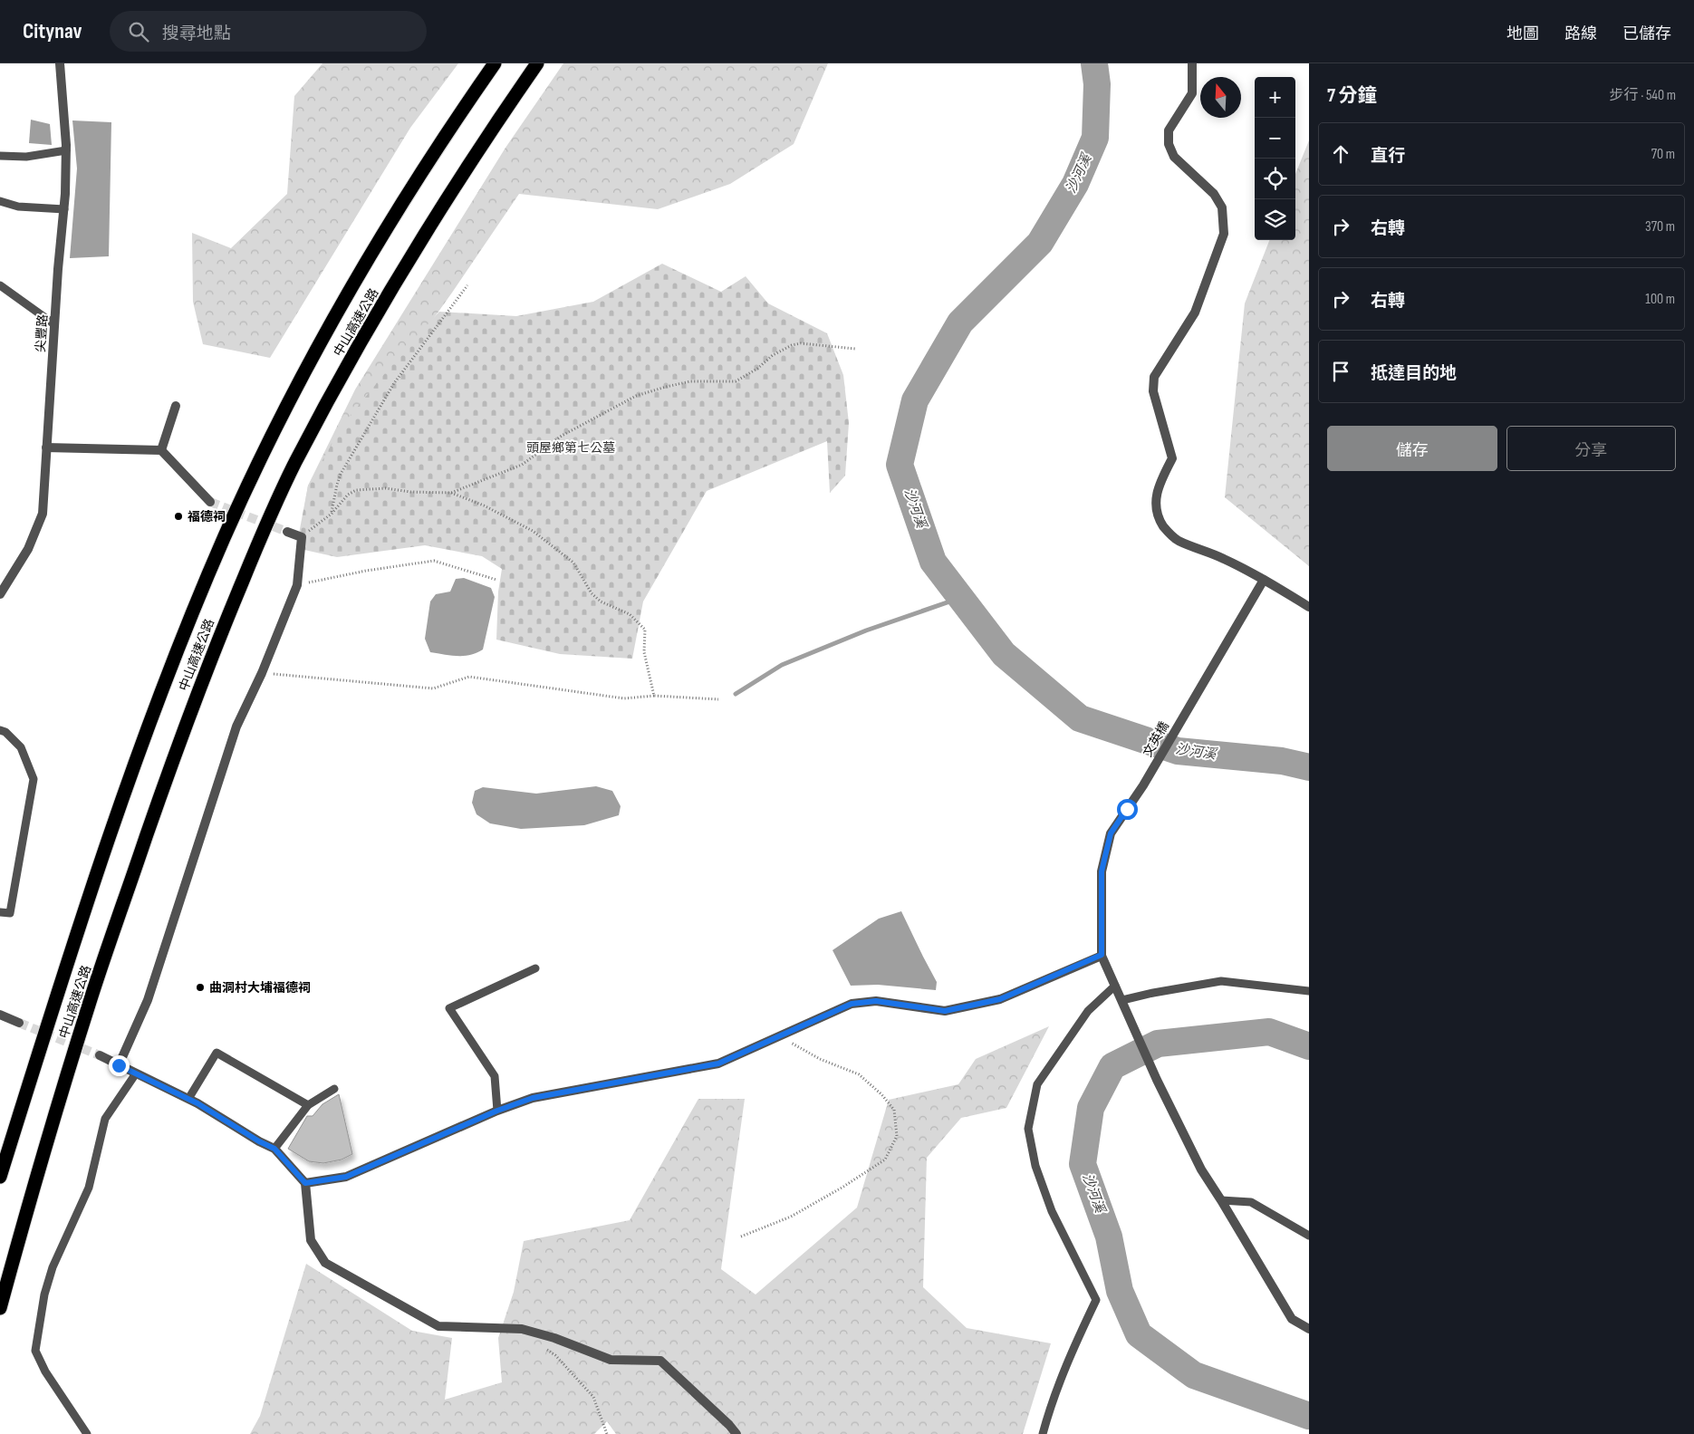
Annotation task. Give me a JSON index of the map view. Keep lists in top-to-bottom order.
{
  "streets": {
    "highway": ["中山高速公路"],
    "street": ["尖豐路", "文英橋"]
  },
  "water": ["沙河溪"],
  "parks": ["頭屋鄉第七公墓"],
  "places": ["福德祠", "曲洞村大埔福德祠"],
  "north": "top",
  "page": {
    "header": "Citynav",
    "search": "搜尋地點",
    "nav": ["地圖", "路線", "已儲存"],
    "heading": ["7 分鐘", "步行 · 540 m"],
    "map_buttons": ["+", "−"],
    "list": [
      ["直行", "70 m"],
      ["右轉", "370 m"],
      ["右轉", "100 m"],
      "抵達目的地"
    ],
    "buttons": ["儲存", "分享"]
  }
}
